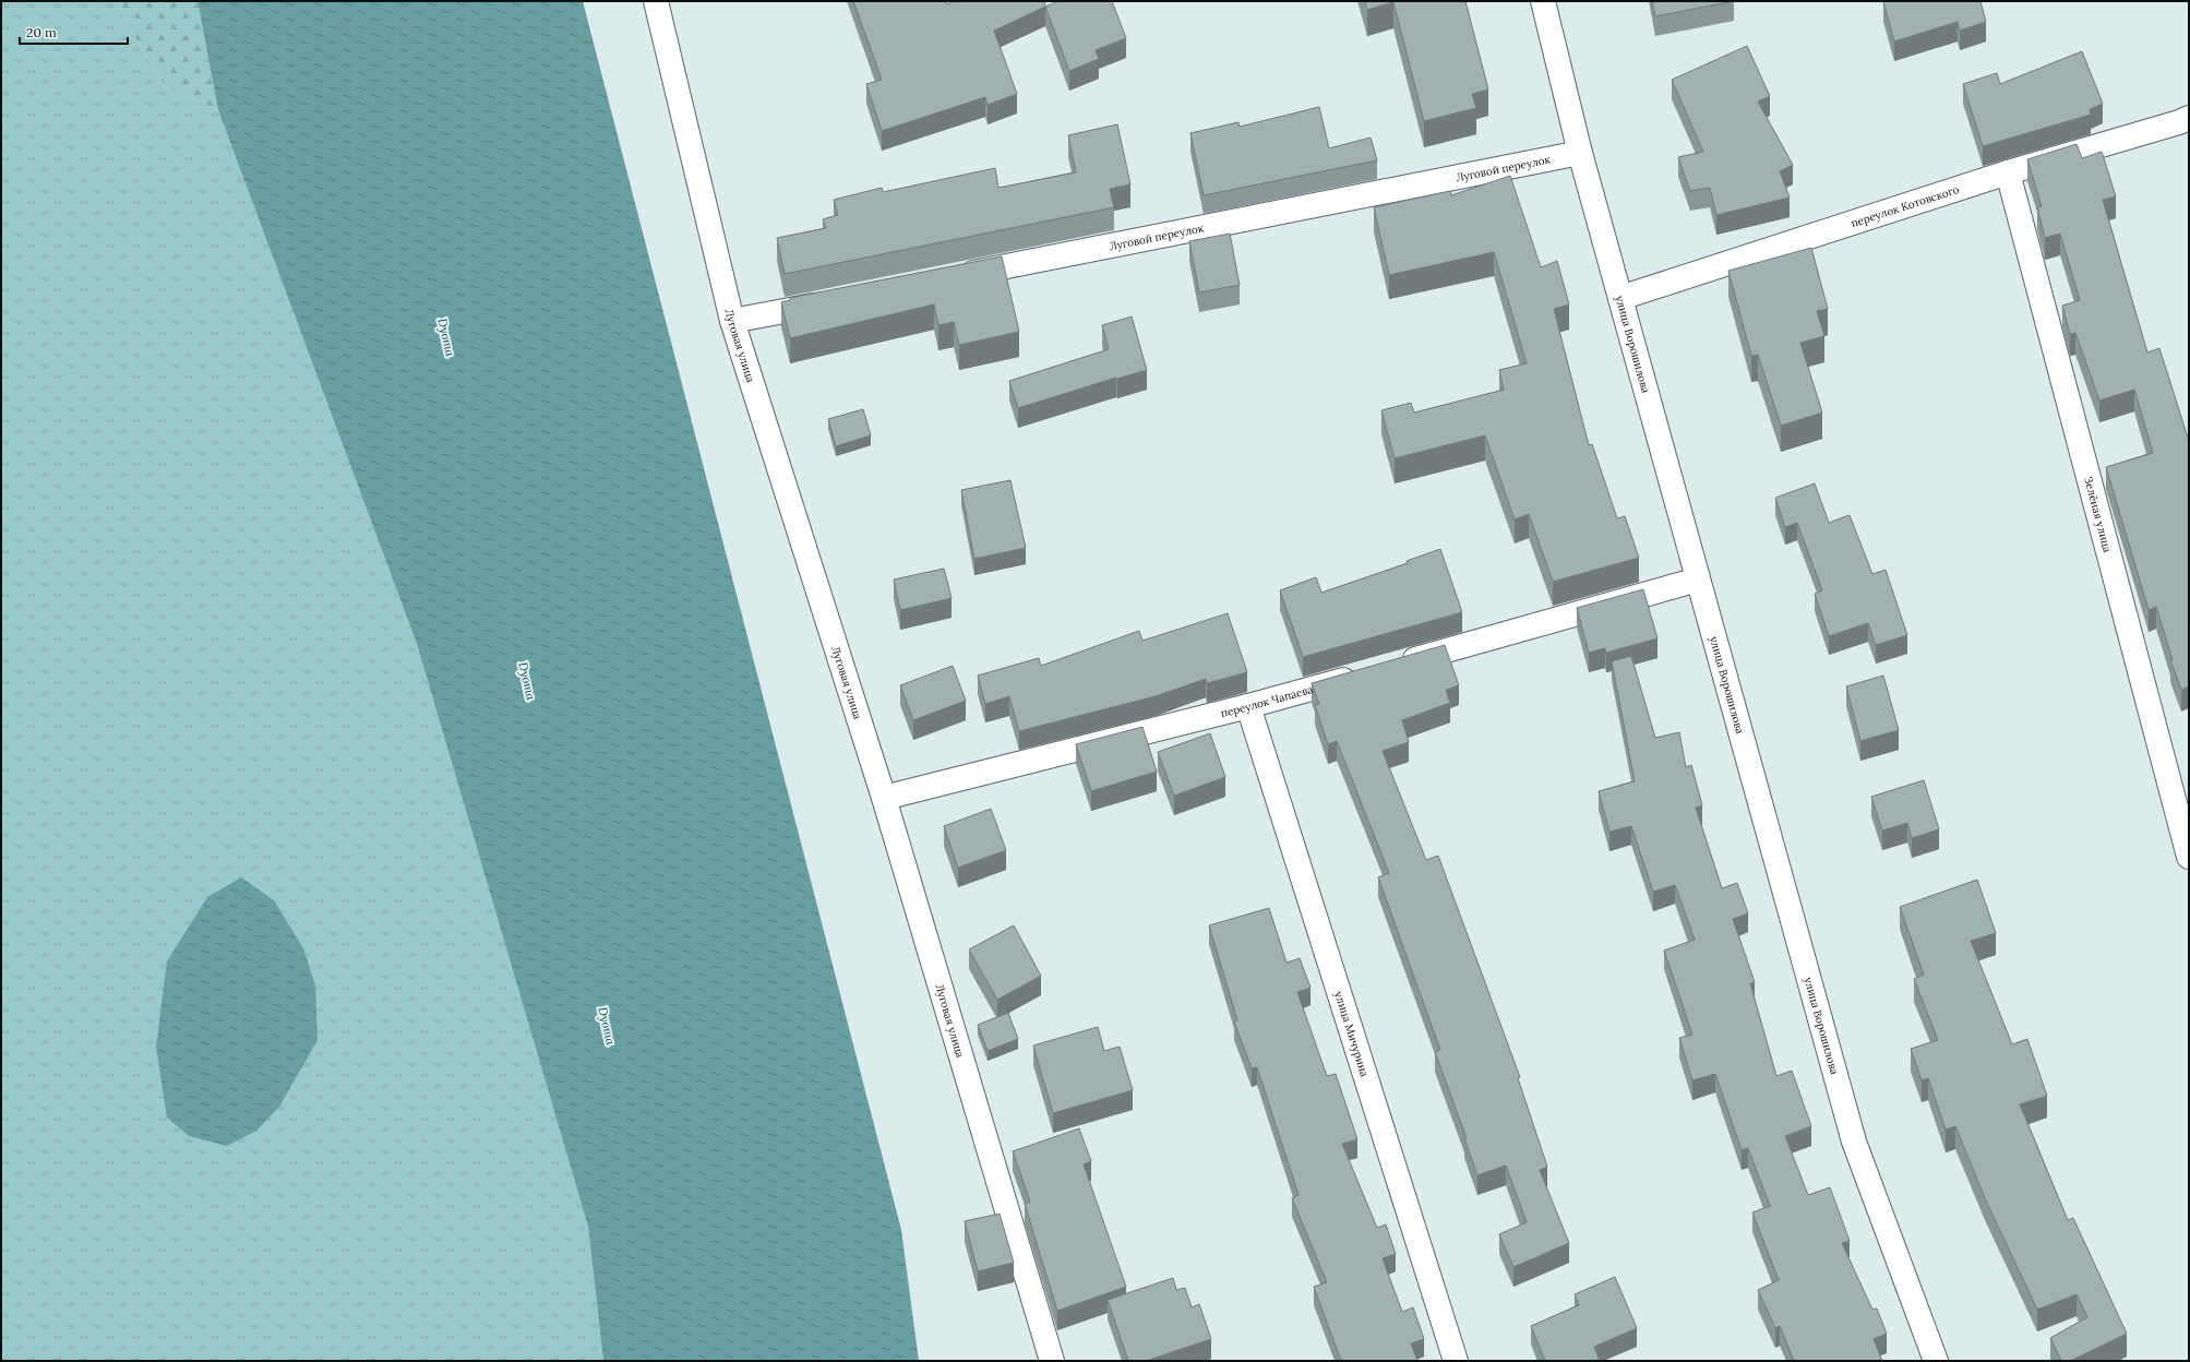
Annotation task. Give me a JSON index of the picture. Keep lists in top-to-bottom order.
{
  "streets": {
    "street": [
      "Луговой переулок",
      "переулок Котовского",
      "улица Ворошилова",
      "Луговая улица",
      "Зелёная улица",
      "переулок Чапаева",
      "улица Мичурина"
    ]
  },
  "crossings": [
    ["Луговой переулок", "улица Ворошилова"],
    ["переулок Котовского", "улица Ворошилова"],
    ["переулок Котовского", "Зелёная улица"],
    ["Луговая улица", "переулок Чапаева"],
    ["переулок Чапаева", "улица Мичурина"]
  ],
  "water": ["Dyoma"],
  "scale_bar": "20 m"
}
